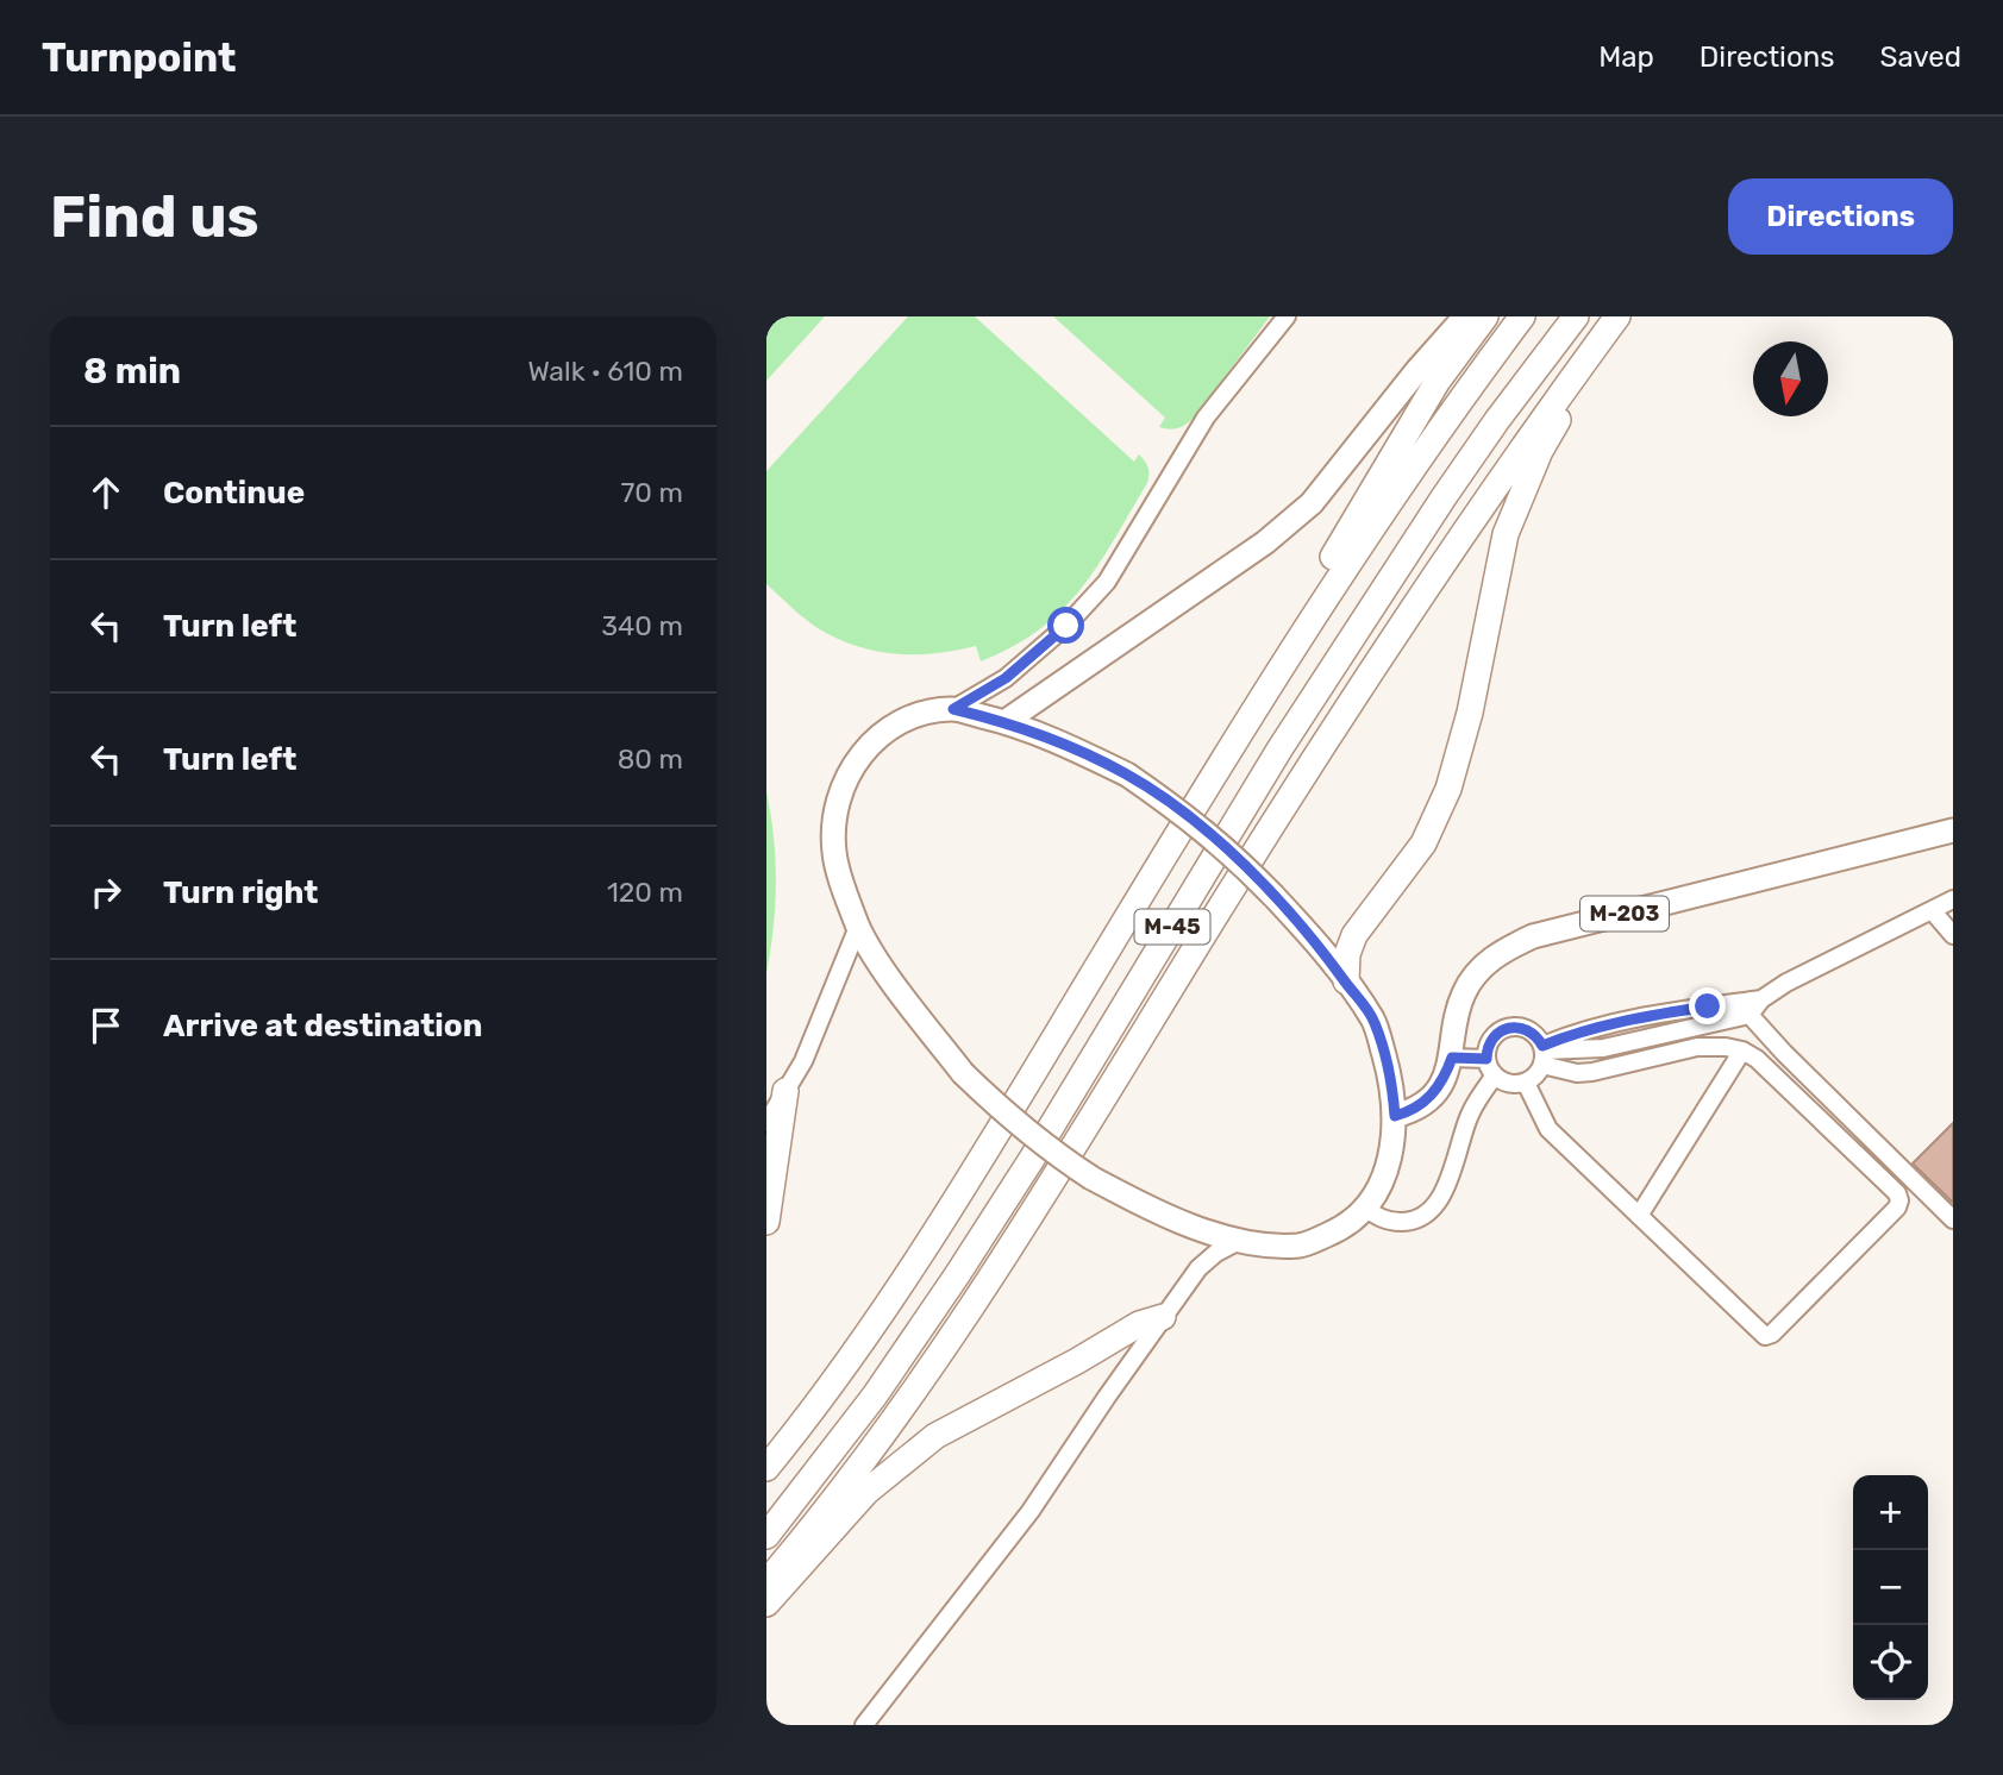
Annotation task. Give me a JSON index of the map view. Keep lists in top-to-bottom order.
{
  "streets": {
    "highway": ["M-45"],
    "main road": ["M-203"]
  },
  "north": "bottom",
  "page": {
    "header": "Turnpoint",
    "nav": ["Map", "Directions", "Saved"],
    "buttons": "Directions",
    "title": "Find us",
    "heading": ["8 min", "Walk · 610 m"],
    "list": [
      ["Continue", "70 m"],
      ["Turn left", "340 m"],
      ["Turn left", "80 m"],
      ["Turn right", "120 m"],
      "Arrive at destination"
    ],
    "map_buttons": ["+", "−"]
  }
}
